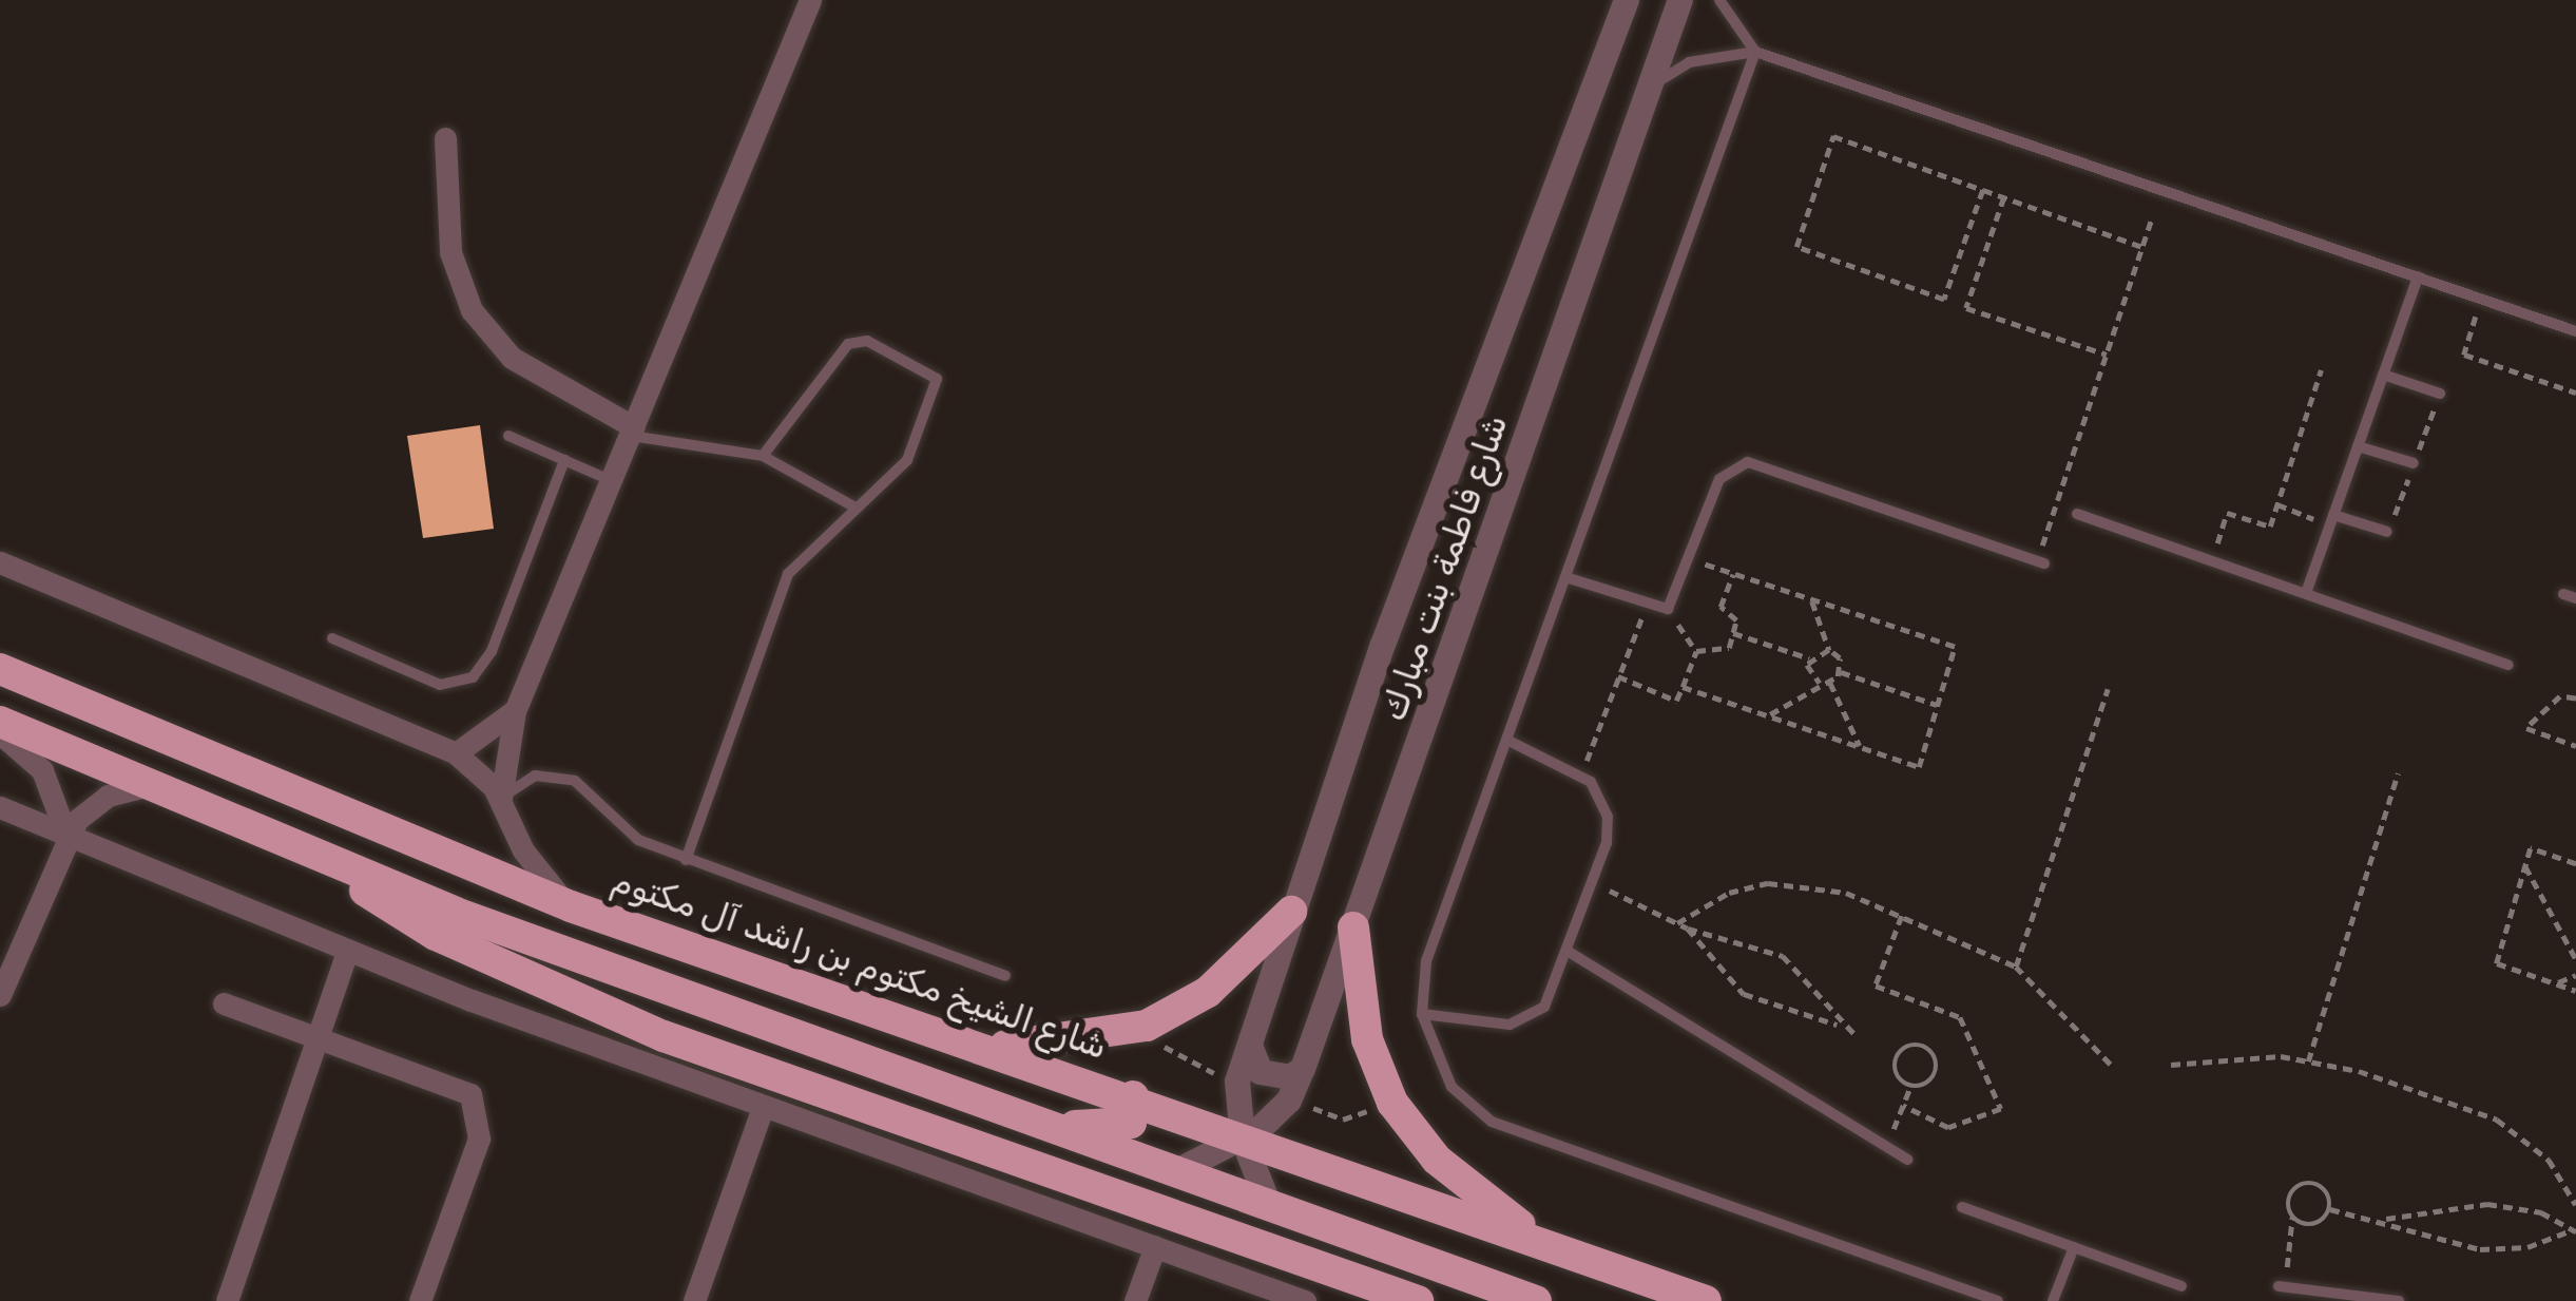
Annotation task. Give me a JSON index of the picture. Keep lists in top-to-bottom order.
{
  "streets": {
    "main road": ["شارع الشيخ مكتوم بن راشد آل مكتوم"],
    "street": ["شارع فاطمة بنت مبارك"]
  },
  "crossings": [
    ["شارع فاطمة بنت مبارك", "شارع الشيخ مكتوم بن راشد آل مكتوم"]
  ]
}
